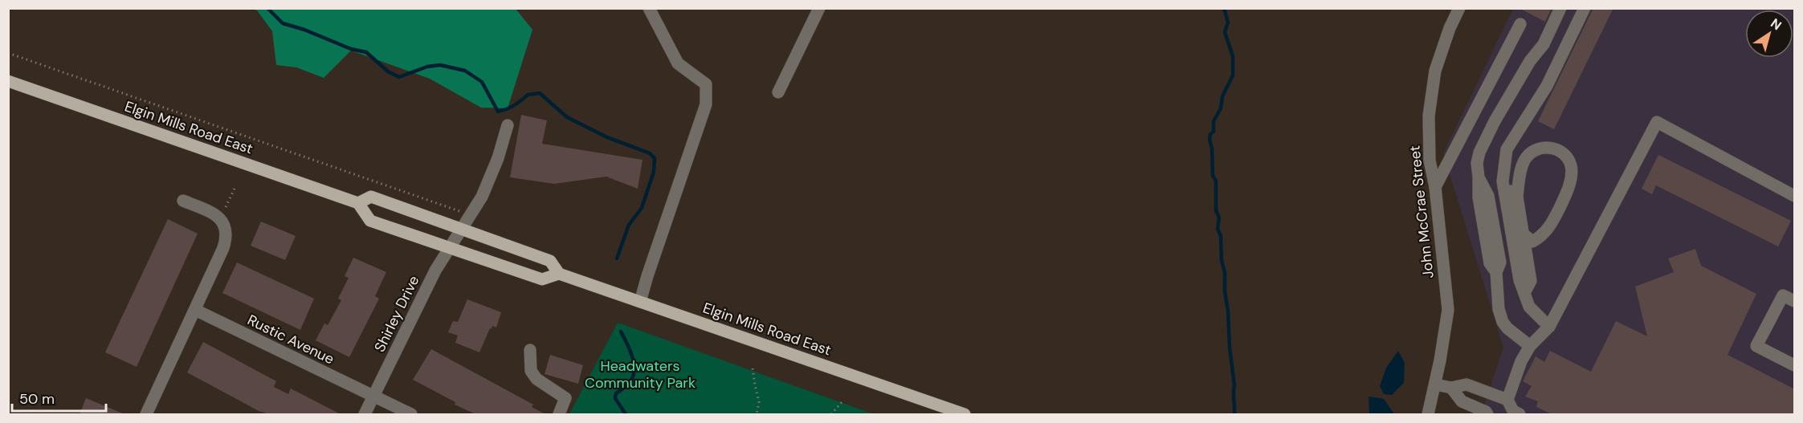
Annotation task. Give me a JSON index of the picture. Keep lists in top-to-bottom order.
{
  "streets": {
    "main road": ["Elgin Mills Road East"],
    "street": ["John McCrae Street", "Shirley Drive", "Rustic Avenue"]
  },
  "crossings": [
    ["Elgin Mills Road East", "Shirley Drive"],
    ["Shirley Drive", "Rustic Avenue"]
  ],
  "parks": ["Headwaters Community Park"],
  "scale_bar": "50 m",
  "north": "top right"
}
